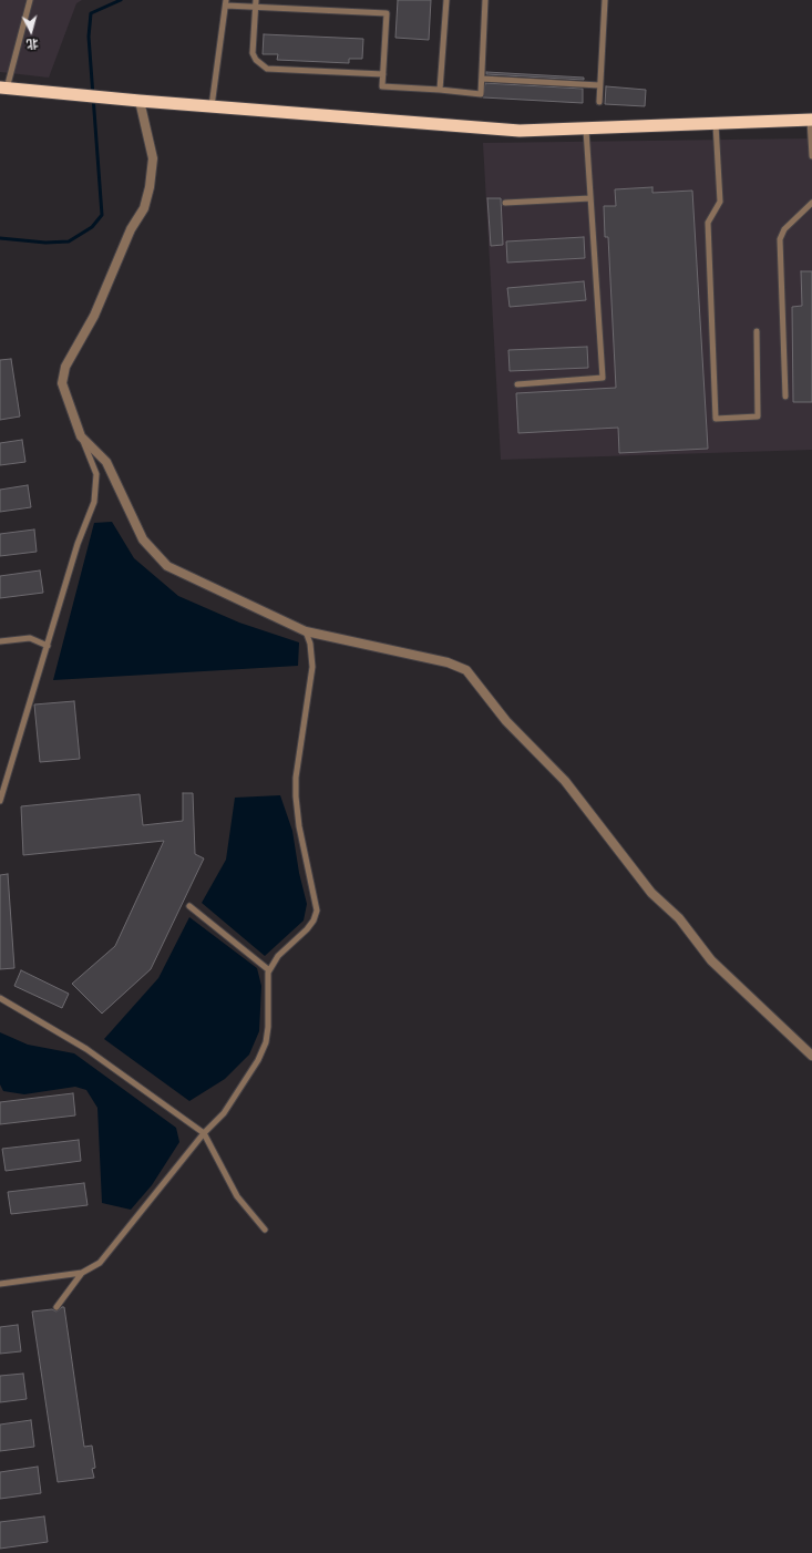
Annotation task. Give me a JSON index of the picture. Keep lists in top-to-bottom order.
{
  "north": "bottom"
}
